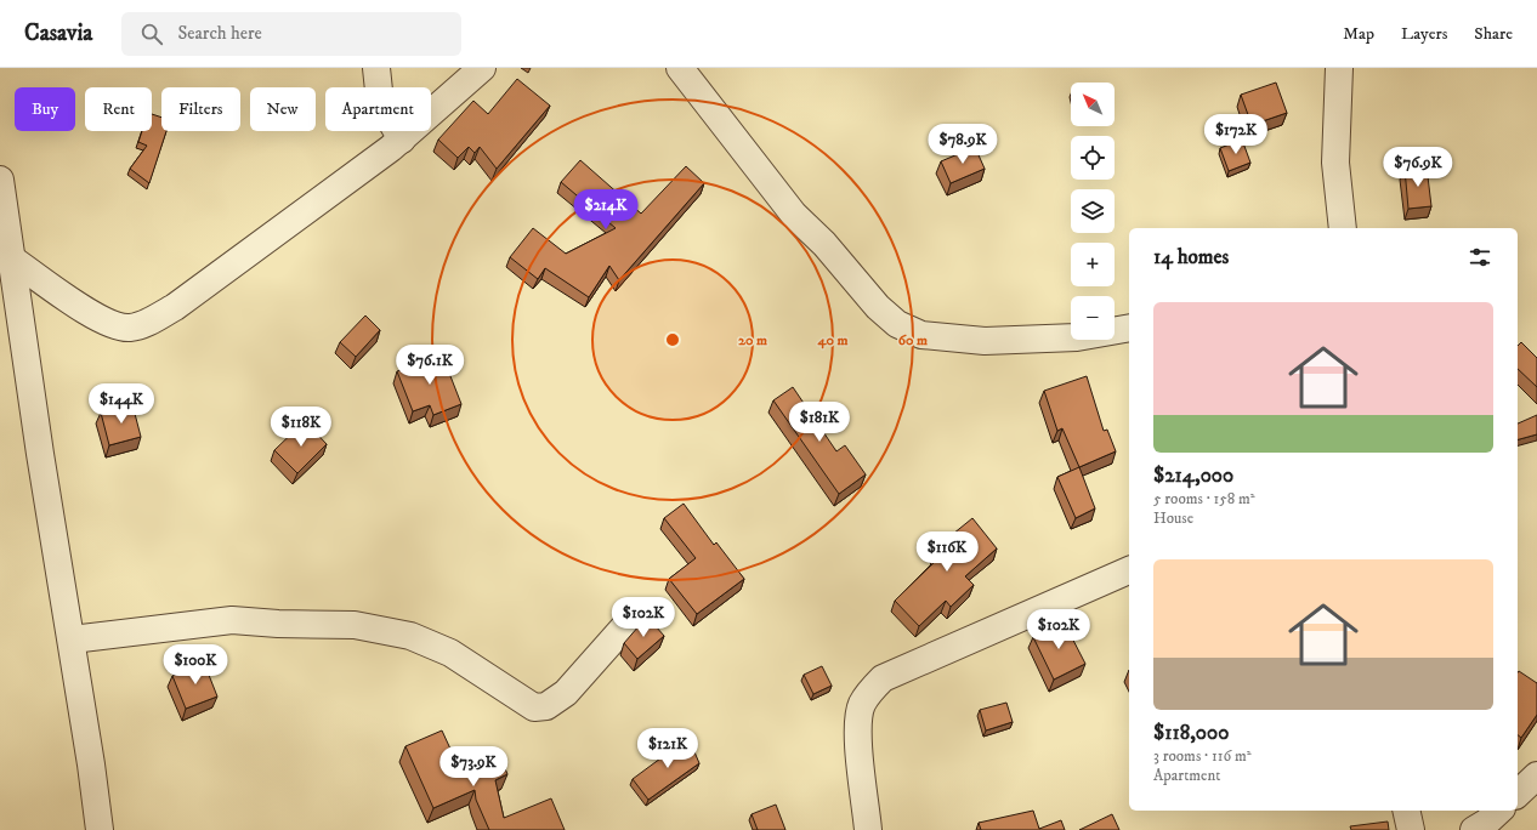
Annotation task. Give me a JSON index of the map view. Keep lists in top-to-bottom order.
{
  "north": "top left",
  "page": {
    "header": "Casavia",
    "search": "Search here",
    "nav": ["Map", "Layers", "Share"],
    "map_buttons": ["+", "−"],
    "chip": [
      "Buy",
      "Rent",
      "Filters",
      "New",
      "Apartment"
    ],
    "price": [
      "$172K",
      "$78.9K",
      "$76.9K",
      "$214K",
      "$76.1K",
      "$144K",
      "$181K",
      "$118K",
      "$116K",
      "$102K",
      "$102K",
      "$100K",
      "$121K",
      "$73.9K"
    ],
    "heading": "14 homes",
    "list": [
      {
        "name": "$214,000",
        "note": "5 rooms · 158 m² · House"
      },
      {
        "name": "$118,000",
        "note": "3 rooms · 116 m² · Apartment"
      }
    ]
  },
  "rings": ["20 m", "40 m", "60 m"]
}
